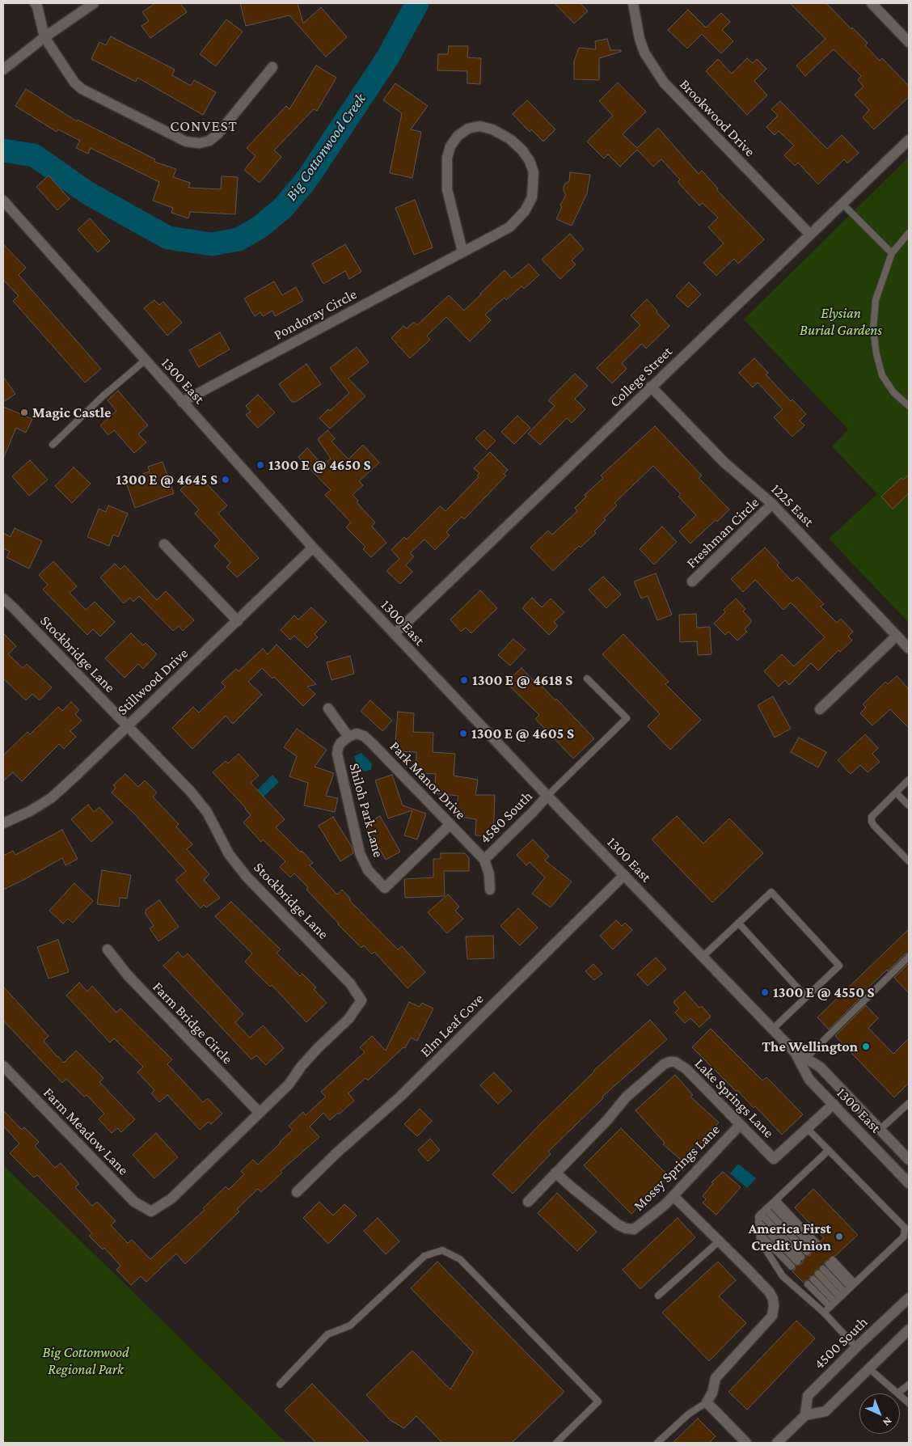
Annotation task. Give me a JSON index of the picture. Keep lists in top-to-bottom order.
{
  "streets": {
    "street": [
      "Brookwood Drive",
      "Pondoray Circle",
      "College Street",
      "1300 East",
      "1225 East",
      "Freshman Circle",
      "Stockbridge Lane",
      "Stillwood Drive",
      "Park Manor Drive",
      "Shiloh Park Lane",
      "4580 South",
      "Farm Bridge Circle",
      "Elm Leaf Cove",
      "Lake Springs Lane",
      "Farm Meadow Lane",
      "Mossy Springs Lane",
      "4500 South"
    ]
  },
  "crossings": [
    ["Brookwood Drive", "College Street"],
    ["Pondoray Circle", "1300 East"],
    ["College Street", "1300 East"],
    ["College Street", "1225 East"],
    ["1300 East", "Stillwood Drive"],
    ["1300 East", "4580 South"],
    ["1300 East", "Elm Leaf Cove"],
    ["1300 East", "Lake Springs Lane"],
    ["1225 East", "Freshman Circle"],
    ["Stockbridge Lane", "Stillwood Drive"],
    ["Stockbridge Lane", "Farm Bridge Circle"],
    ["Stockbridge Lane", "Farm Meadow Lane"],
    ["Park Manor Drive", "Shiloh Park Lane"],
    ["Park Manor Drive", "4580 South"],
    ["Lake Springs Lane", "Mossy Springs Lane"]
  ],
  "districts": ["CONVEST"],
  "water": ["Big Cottonwood Creek"],
  "parks": ["Elysian Burial Gardens", "Big Cottonwood Regional Park"],
  "places": [
    "Magic Castle",
    "1300 E @ 4650 S",
    "1300 E @ 4645 S",
    "1300 E @ 4618 S",
    "1300 E @ 4605 S",
    "1300 E @ 4550 S",
    "The Wellington",
    "America First Credit Union"
  ],
  "north": "bottom right"
}
